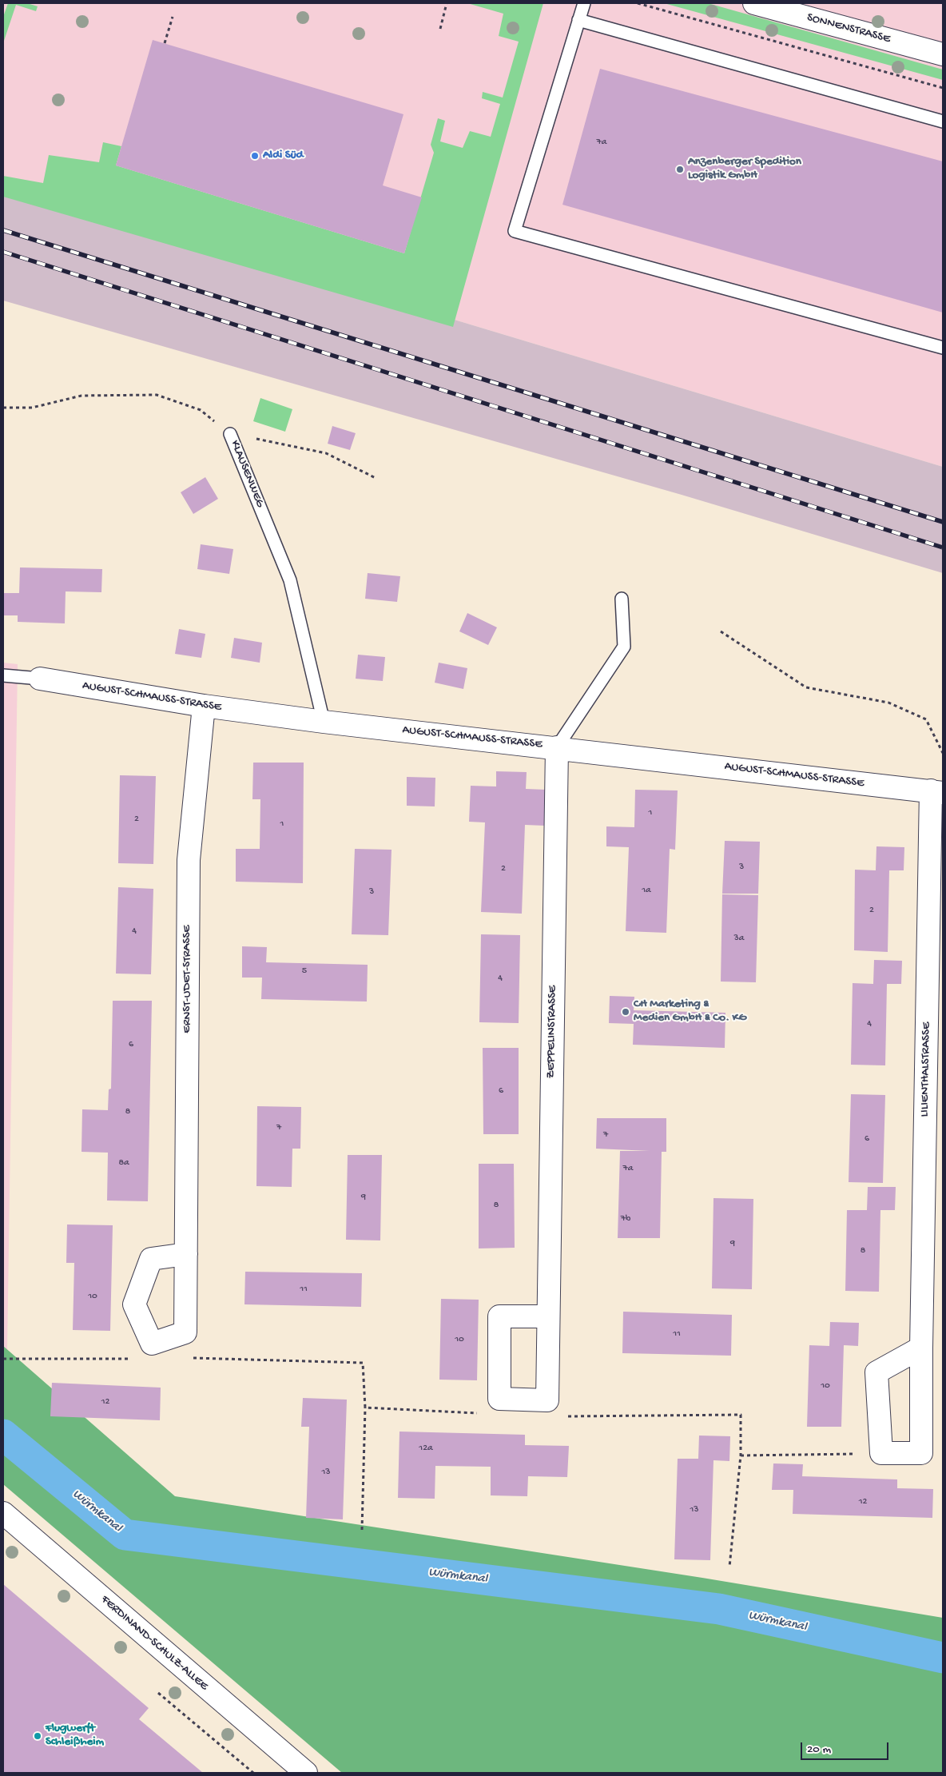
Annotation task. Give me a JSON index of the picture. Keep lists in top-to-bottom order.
{
  "streets": {
    "street": [
      "SONNENSTRASSE",
      "AUGUST-SCHMAUSS-STRASSE",
      "ERNST-UDET-STRASSE",
      "ZEPPELINSTRASSE",
      "LILIENTHALSTRASSE",
      "FERDINAND-SCHULZ-ALLEE"
    ],
    "lane": ["KLAUSENWEG"]
  },
  "crossings": [
    ["KLAUSENWEG", "AUGUST-SCHMAUSS-STRASSE"],
    ["AUGUST-SCHMAUSS-STRASSE", "ERNST-UDET-STRASSE"],
    ["AUGUST-SCHMAUSS-STRASSE", "ZEPPELINSTRASSE"],
    ["AUGUST-SCHMAUSS-STRASSE", "LILIENTHALSTRASSE"]
  ],
  "water": ["Würmkanal"],
  "places": [
    "Aldi Süd",
    "Anzenberger Spedition Logistik GmbH",
    "CH Marketing & Medien GmbH & Co. KG",
    "Flugwerft Schleißheim"
  ],
  "house_numbers": [
    "7a",
    "1",
    "2",
    "1",
    "3",
    "2",
    "1a",
    "3",
    "2",
    "4",
    "3a",
    "5",
    "4",
    "4",
    "6",
    "6",
    "8",
    "7",
    "7",
    "6",
    "8a",
    "7a",
    "9",
    "8",
    "7b",
    "9",
    "8",
    "11",
    "10",
    "11",
    "10",
    "10",
    "12",
    "12a",
    "13",
    "12",
    "13"
  ],
  "scale_bar": "20 m"
}
